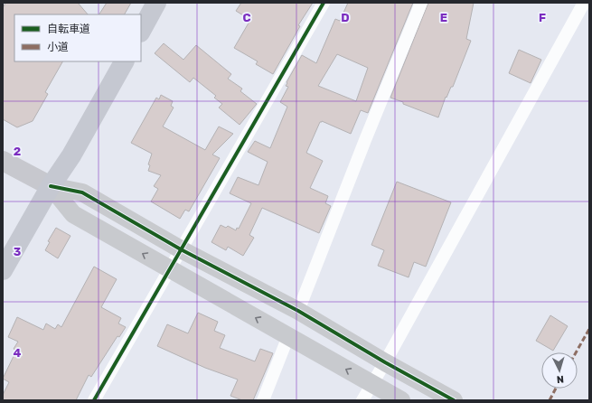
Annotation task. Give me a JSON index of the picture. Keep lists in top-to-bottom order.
{
  "legend": ["自転車道", "小道"],
  "north": "bottom",
  "grid": {
    "columns": [
      "C",
      "D",
      "E",
      "F"
    ],
    "rows": ["2", "3", "4"]
  }
}
